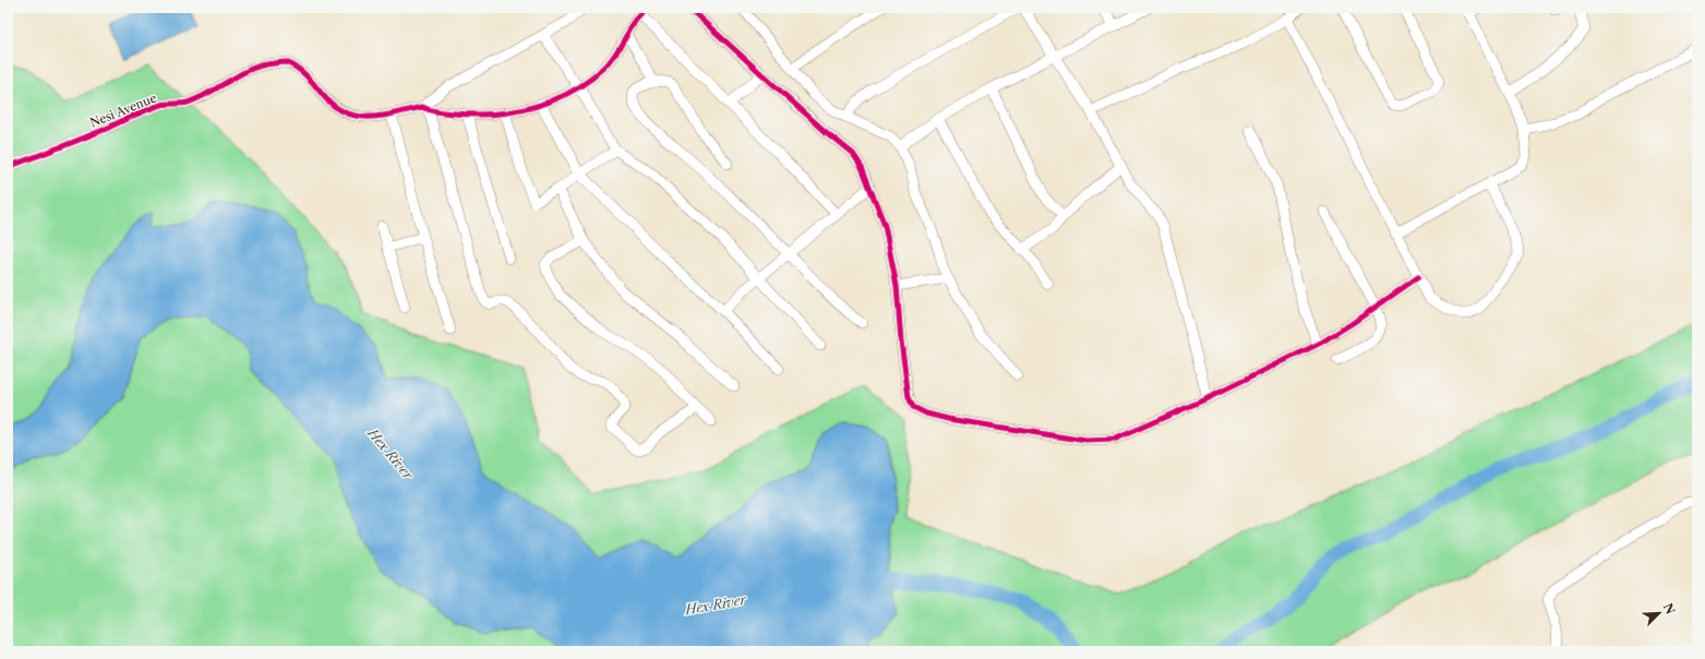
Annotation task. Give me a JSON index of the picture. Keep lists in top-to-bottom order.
{
  "streets": {
    "street": ["Nesi Avenue"]
  },
  "water": ["Hex River"],
  "north": "top right"
}
